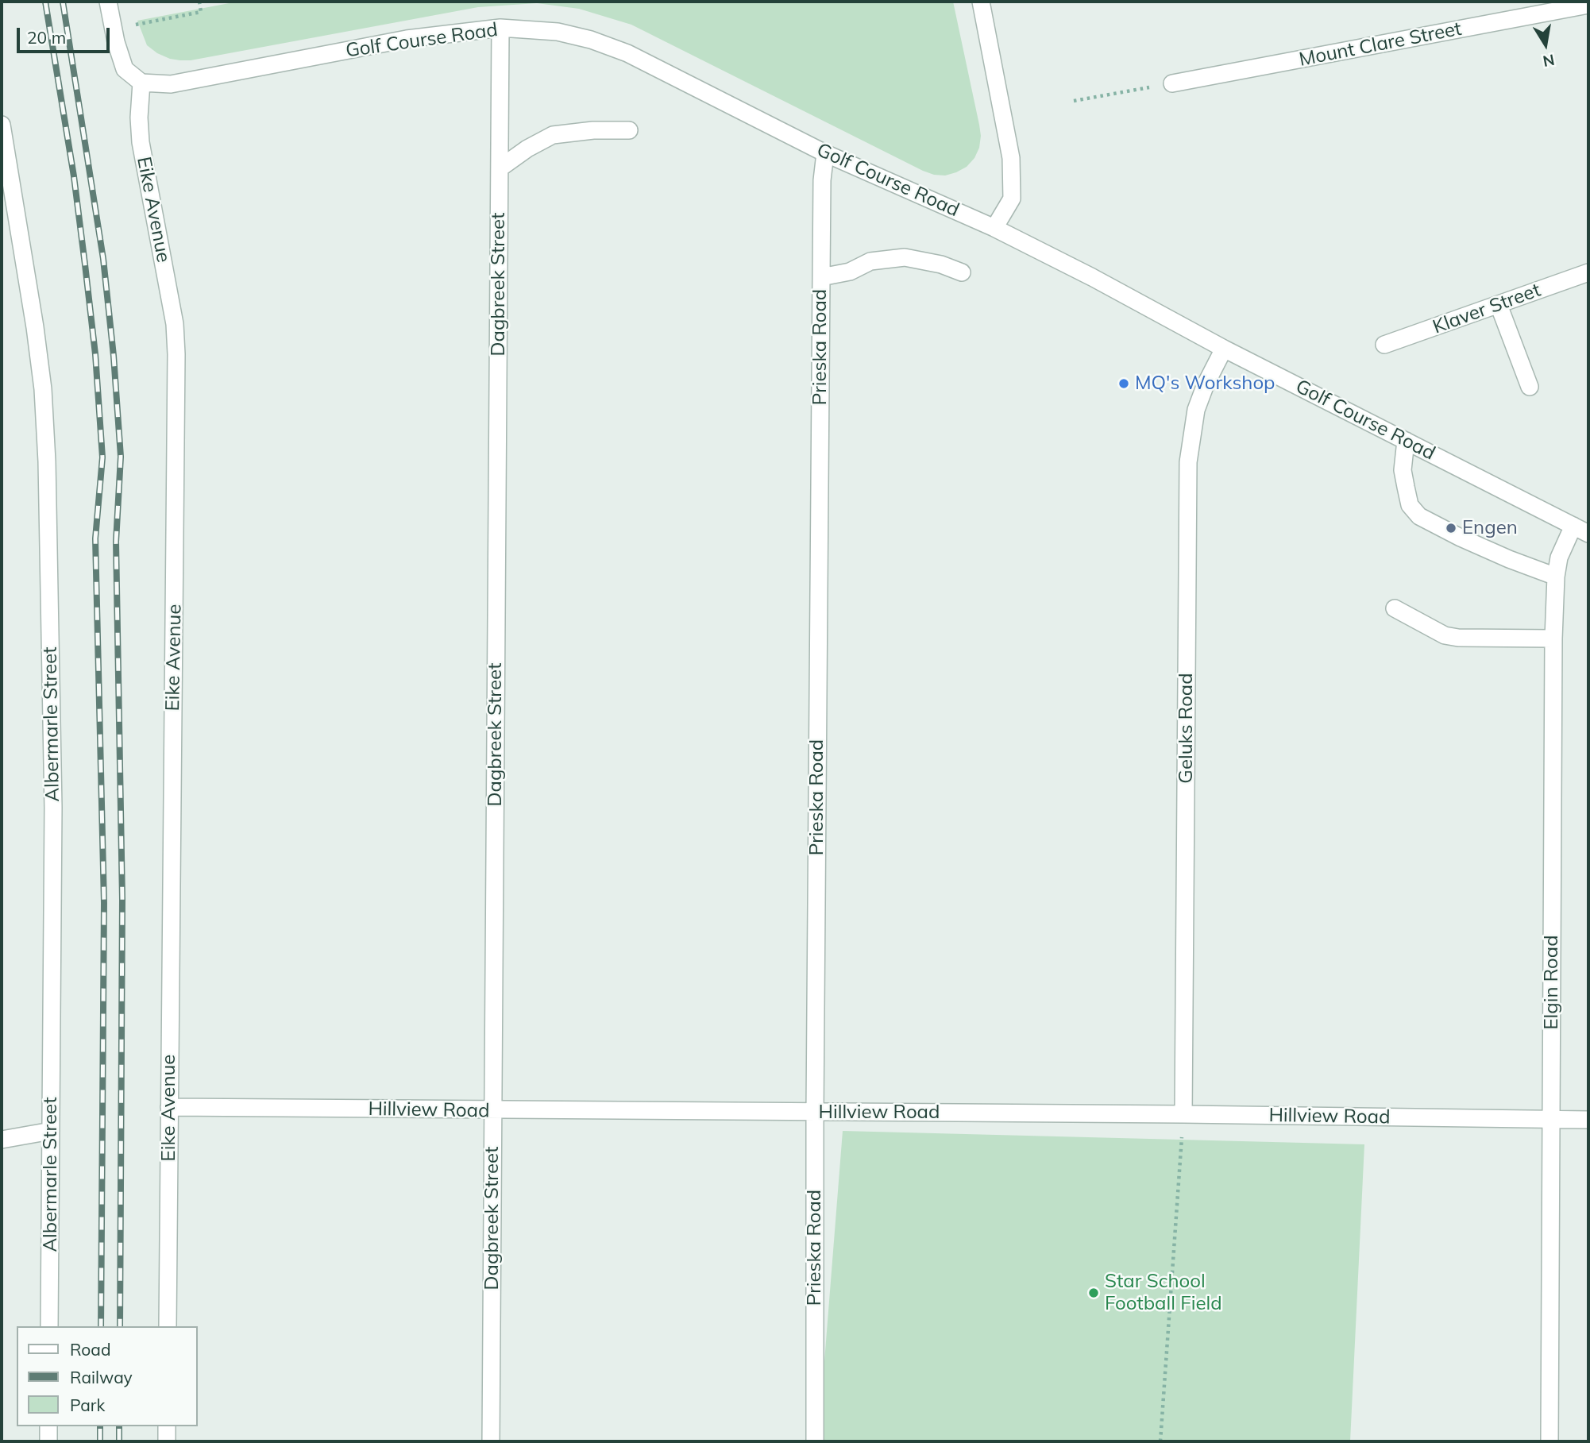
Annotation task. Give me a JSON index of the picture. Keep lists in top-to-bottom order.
{
  "streets": {
    "street": [
      "Golf Course Road",
      "Mount Clare Street",
      "Eike Avenue",
      "Dagbreek Street",
      "Klaver Street",
      "Prieska Road",
      "Albermarle Street",
      "Geluks Road",
      "Elgin Road",
      "Hillview Road"
    ]
  },
  "crossings": [
    ["Golf Course Road", "Eike Avenue"],
    ["Golf Course Road", "Dagbreek Street"],
    ["Golf Course Road", "Prieska Road"],
    ["Golf Course Road", "Geluks Road"],
    ["Golf Course Road", "Elgin Road"],
    ["Eike Avenue", "Hillview Road"],
    ["Dagbreek Street", "Hillview Road"],
    ["Prieska Road", "Hillview Road"],
    ["Geluks Road", "Hillview Road"],
    ["Elgin Road", "Hillview Road"]
  ],
  "places": ["MQ's Workshop", "Engen", "Star School Football Field"],
  "legend": ["Road", "Railway", "Park"],
  "scale_bar": "20 m",
  "north": "bottom"
}
